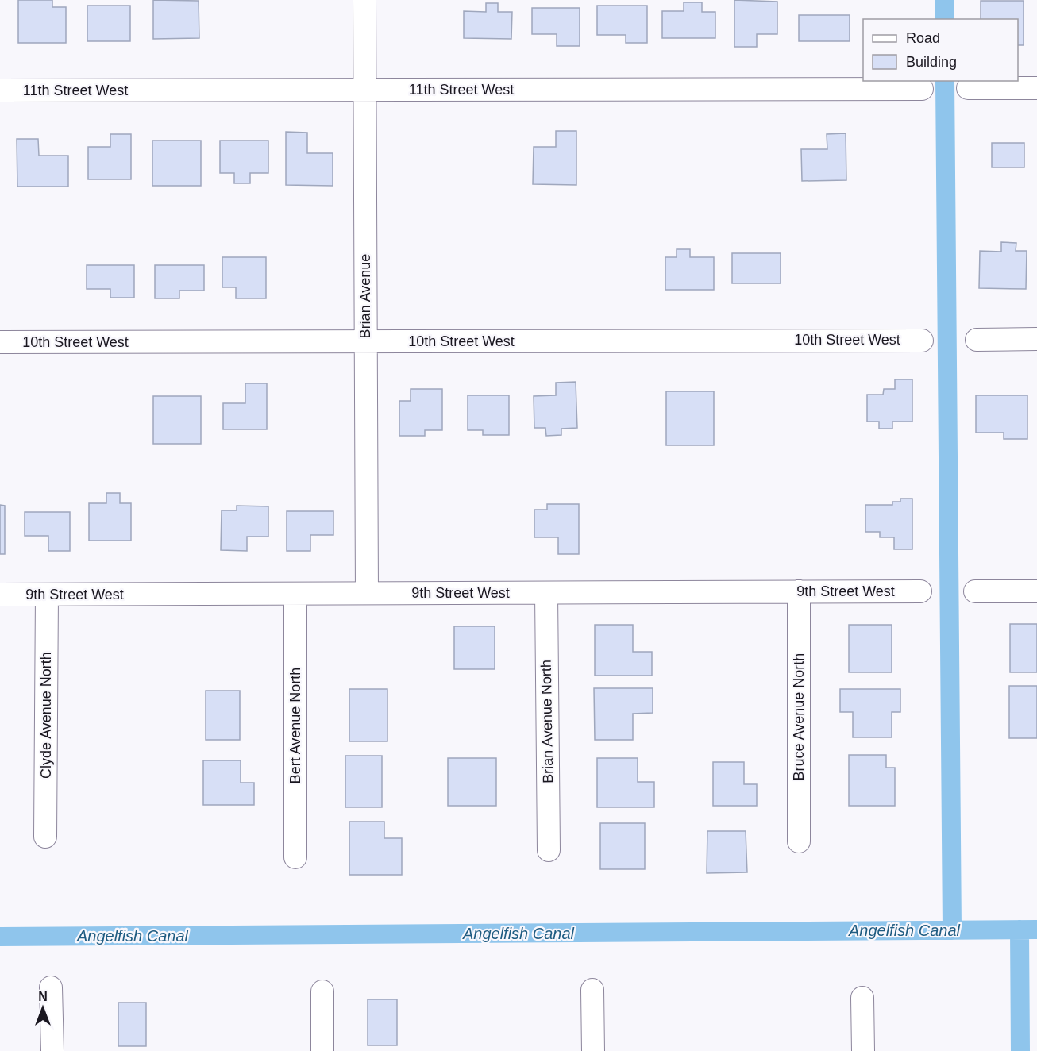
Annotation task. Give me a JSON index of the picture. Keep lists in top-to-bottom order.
{
  "streets": {
    "street": [
      "11th Street West",
      "Brian Avenue",
      "10th Street West",
      "9th Street West",
      "Clyde Avenue North",
      "Bruce Avenue North",
      "Brian Avenue North",
      "Bert Avenue North"
    ]
  },
  "crossings": [
    ["11th Street West", "Brian Avenue"],
    ["Brian Avenue", "10th Street West"],
    ["Brian Avenue", "9th Street West"],
    ["9th Street West", "Clyde Avenue North"],
    ["9th Street West", "Bruce Avenue North"],
    ["9th Street West", "Brian Avenue North"],
    ["9th Street West", "Bert Avenue North"]
  ],
  "water": ["Angelfish Canal"],
  "legend": ["Road", "Building"],
  "north": "top"
}
